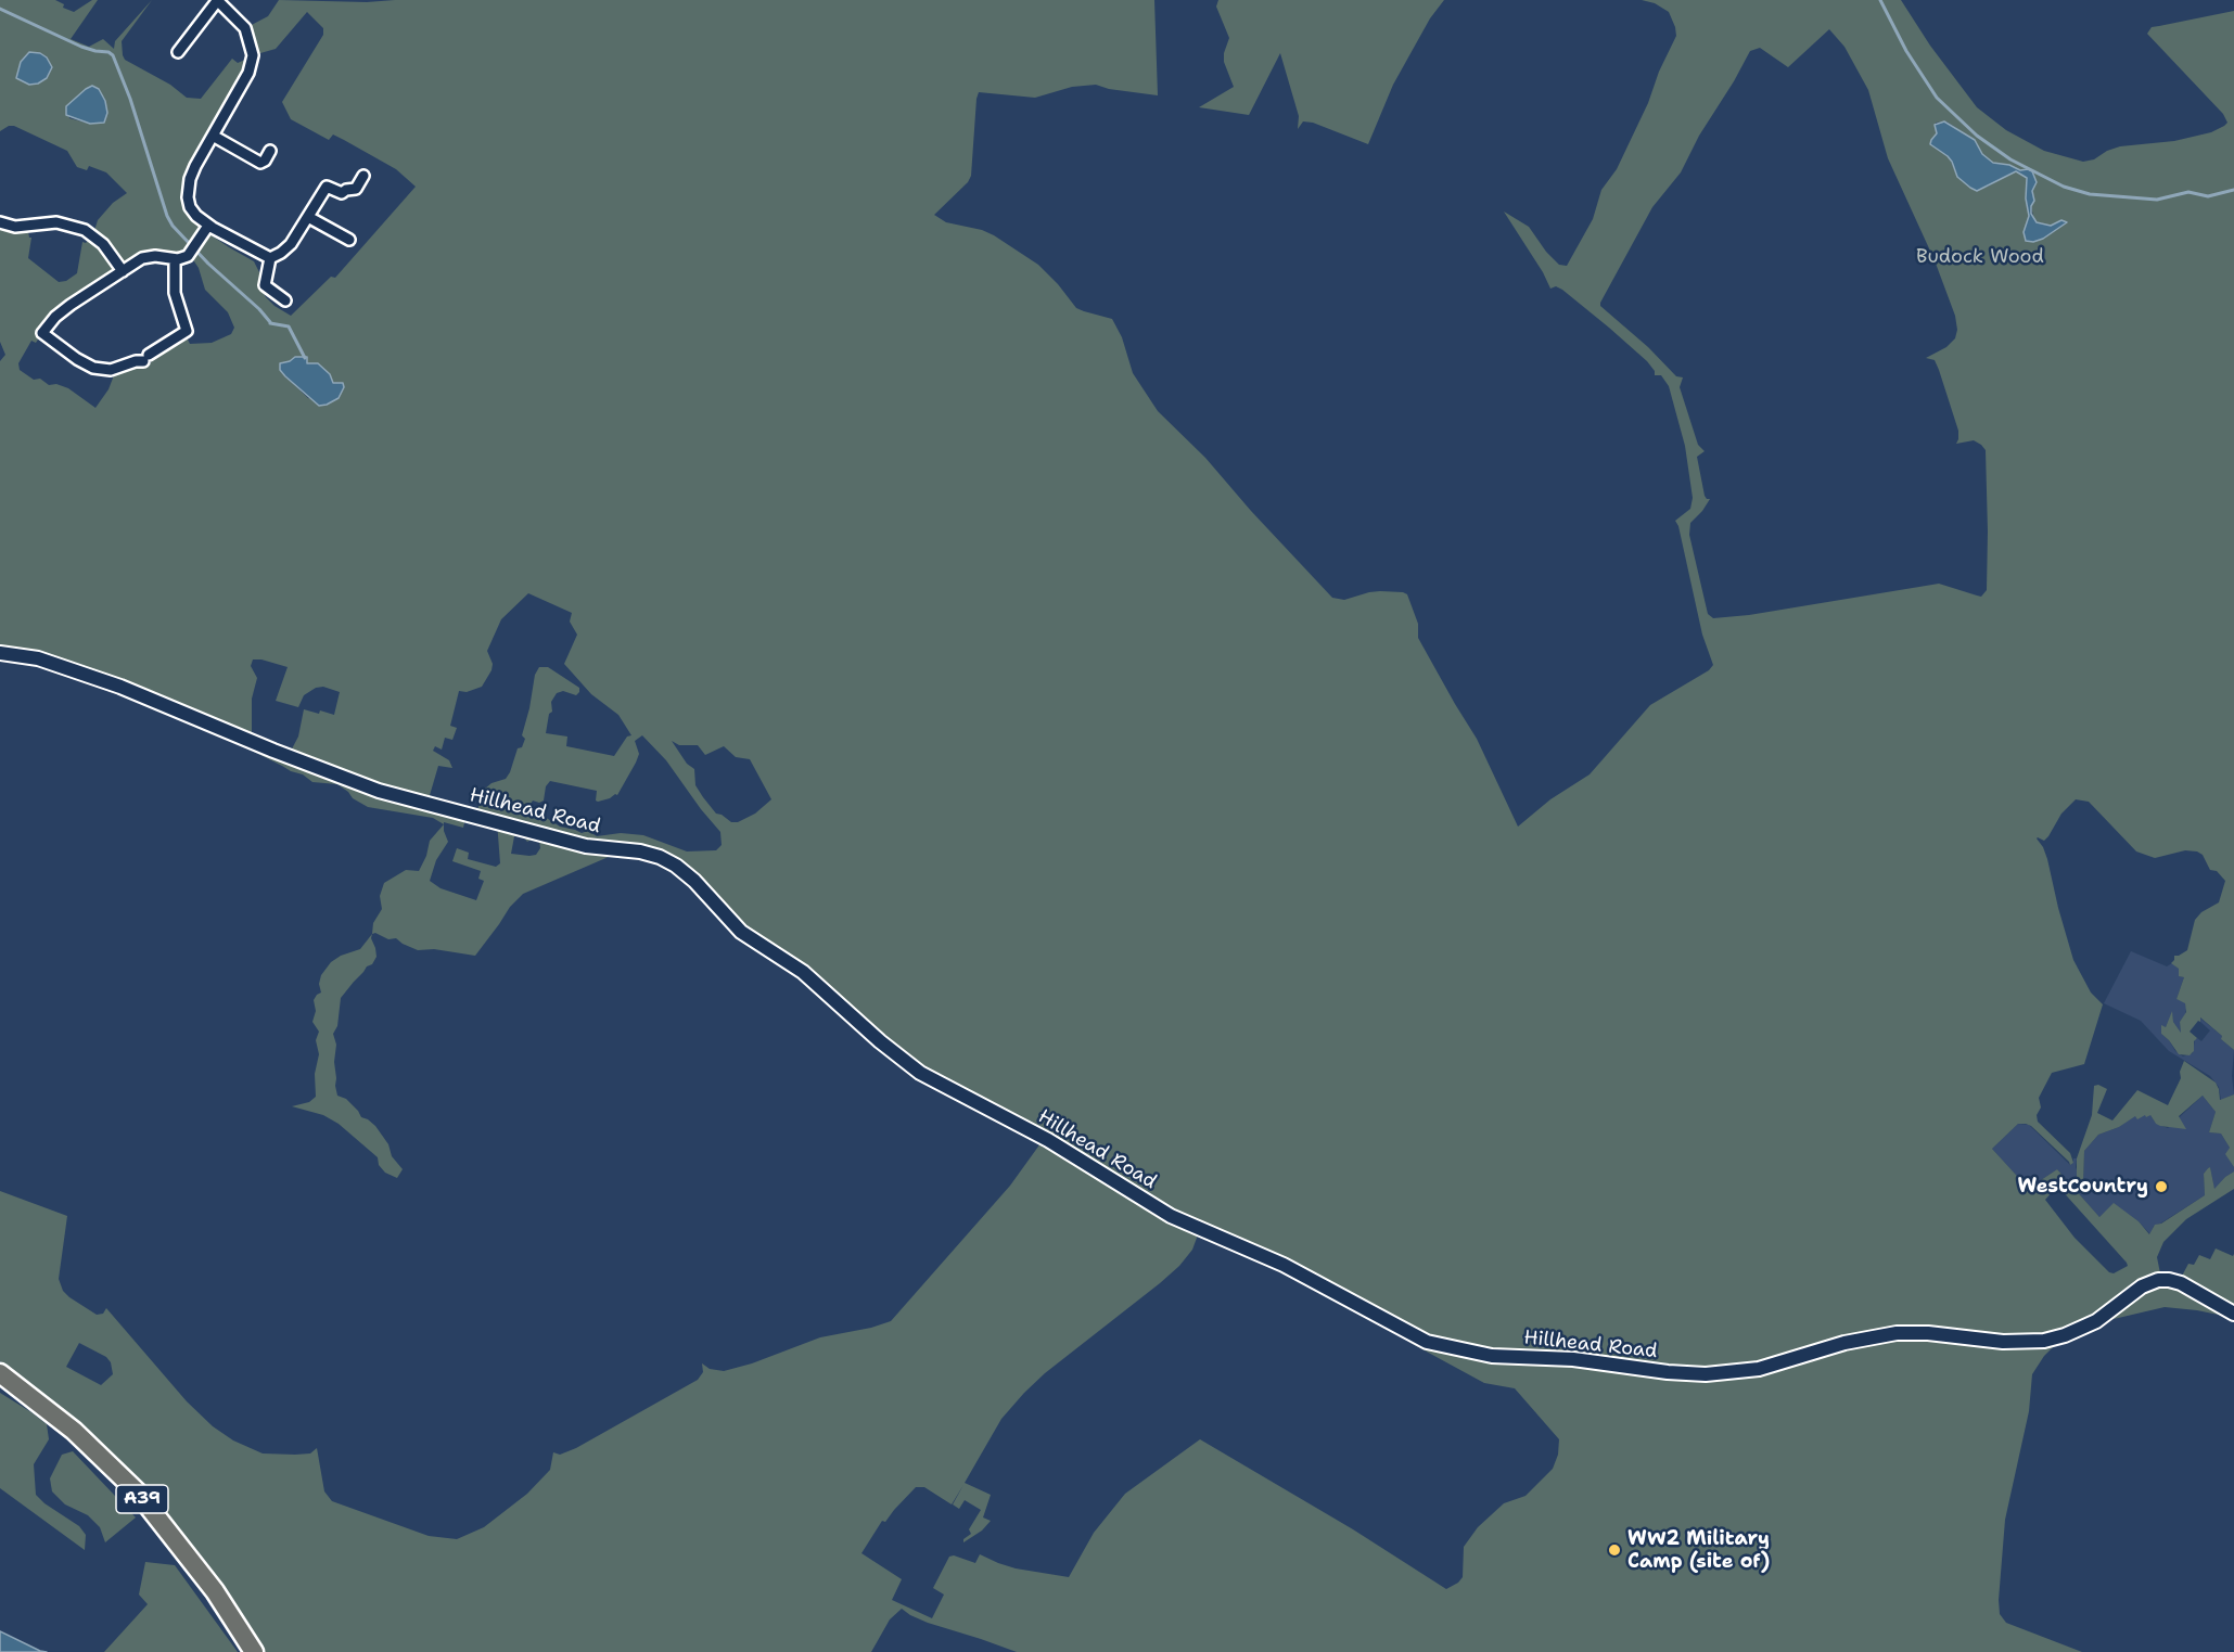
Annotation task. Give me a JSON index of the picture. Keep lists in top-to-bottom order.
{
  "streets": {
    "highway": ["A39"],
    "street": ["Hillhead Road"]
  },
  "parks": ["Budock Wood"],
  "places": ["WestCountry", "WW2 Military Camp (site of)"]
}
